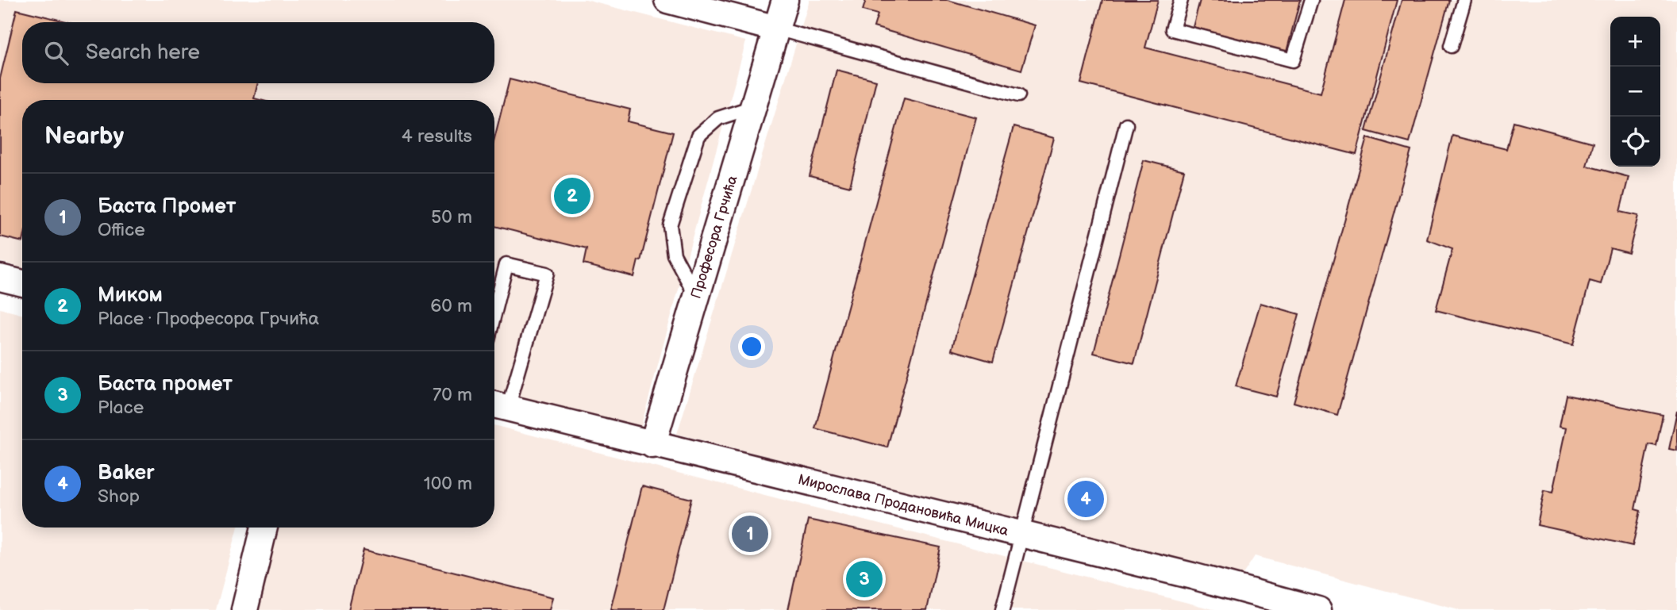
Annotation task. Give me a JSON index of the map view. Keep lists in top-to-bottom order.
{
  "streets": {
    "street": ["Професора Грчића", "Мирослава Продановића Мицка"]
  },
  "crossings": [
    ["Професора Грчића", "Мирослава Продановића Мицка"]
  ],
  "page": {
    "map_buttons": ["+", "−"],
    "search": "Search here",
    "heading": ["Nearby", "4 results"],
    "list": [
      {
        "mark": "1",
        "name": "Баста Промет",
        "note": "Office",
        "value": "50 m"
      },
      {
        "mark": "2",
        "name": "Миком",
        "note": "Place · Професора Грчића",
        "value": "60 m"
      },
      {
        "mark": "3",
        "name": "Баста промет",
        "note": "Place",
        "value": "70 m"
      },
      {
        "mark": "4",
        "name": "Baker",
        "note": "Shop",
        "value": "100 m"
      }
    ],
    "pins": [
      "2",
      "4",
      "1",
      "3"
    ]
  }
}
